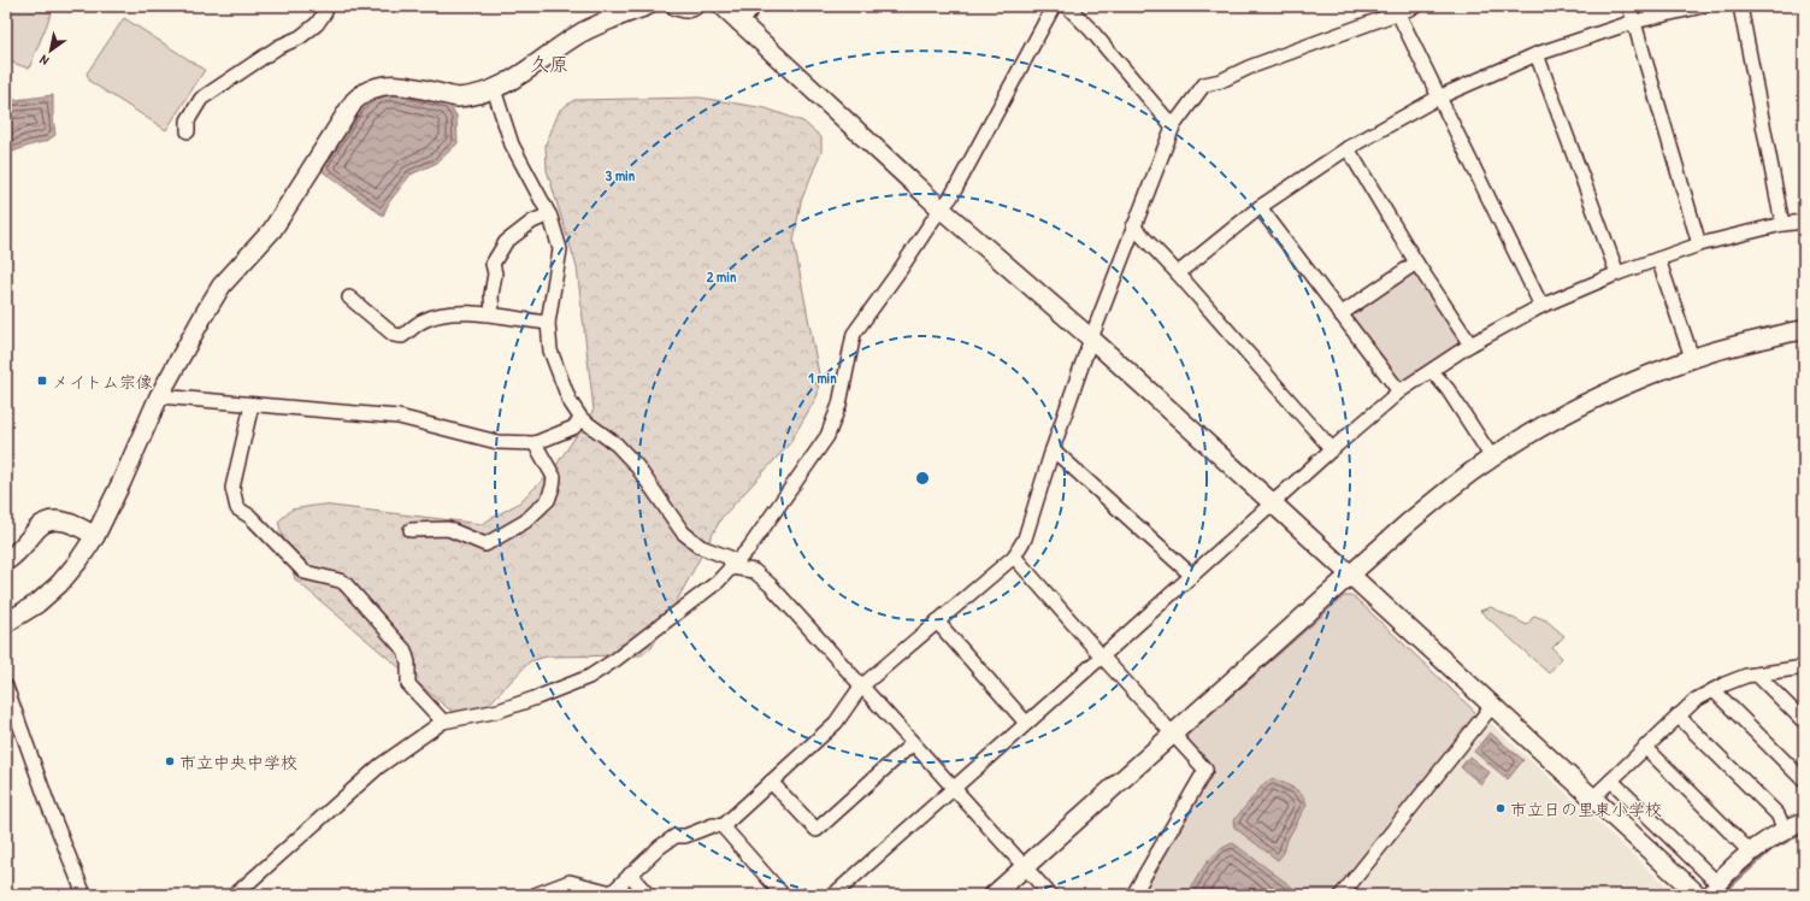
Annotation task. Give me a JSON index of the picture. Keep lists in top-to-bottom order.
{
  "districts": ["久原"],
  "places": {
    "transit": ["メイトム宗像"],
    "other": ["市立中央中学校", "市立日の里東小学校"]
  },
  "north": "bottom left",
  "rings": ["3 min", "2 min", "1 min"]
}
